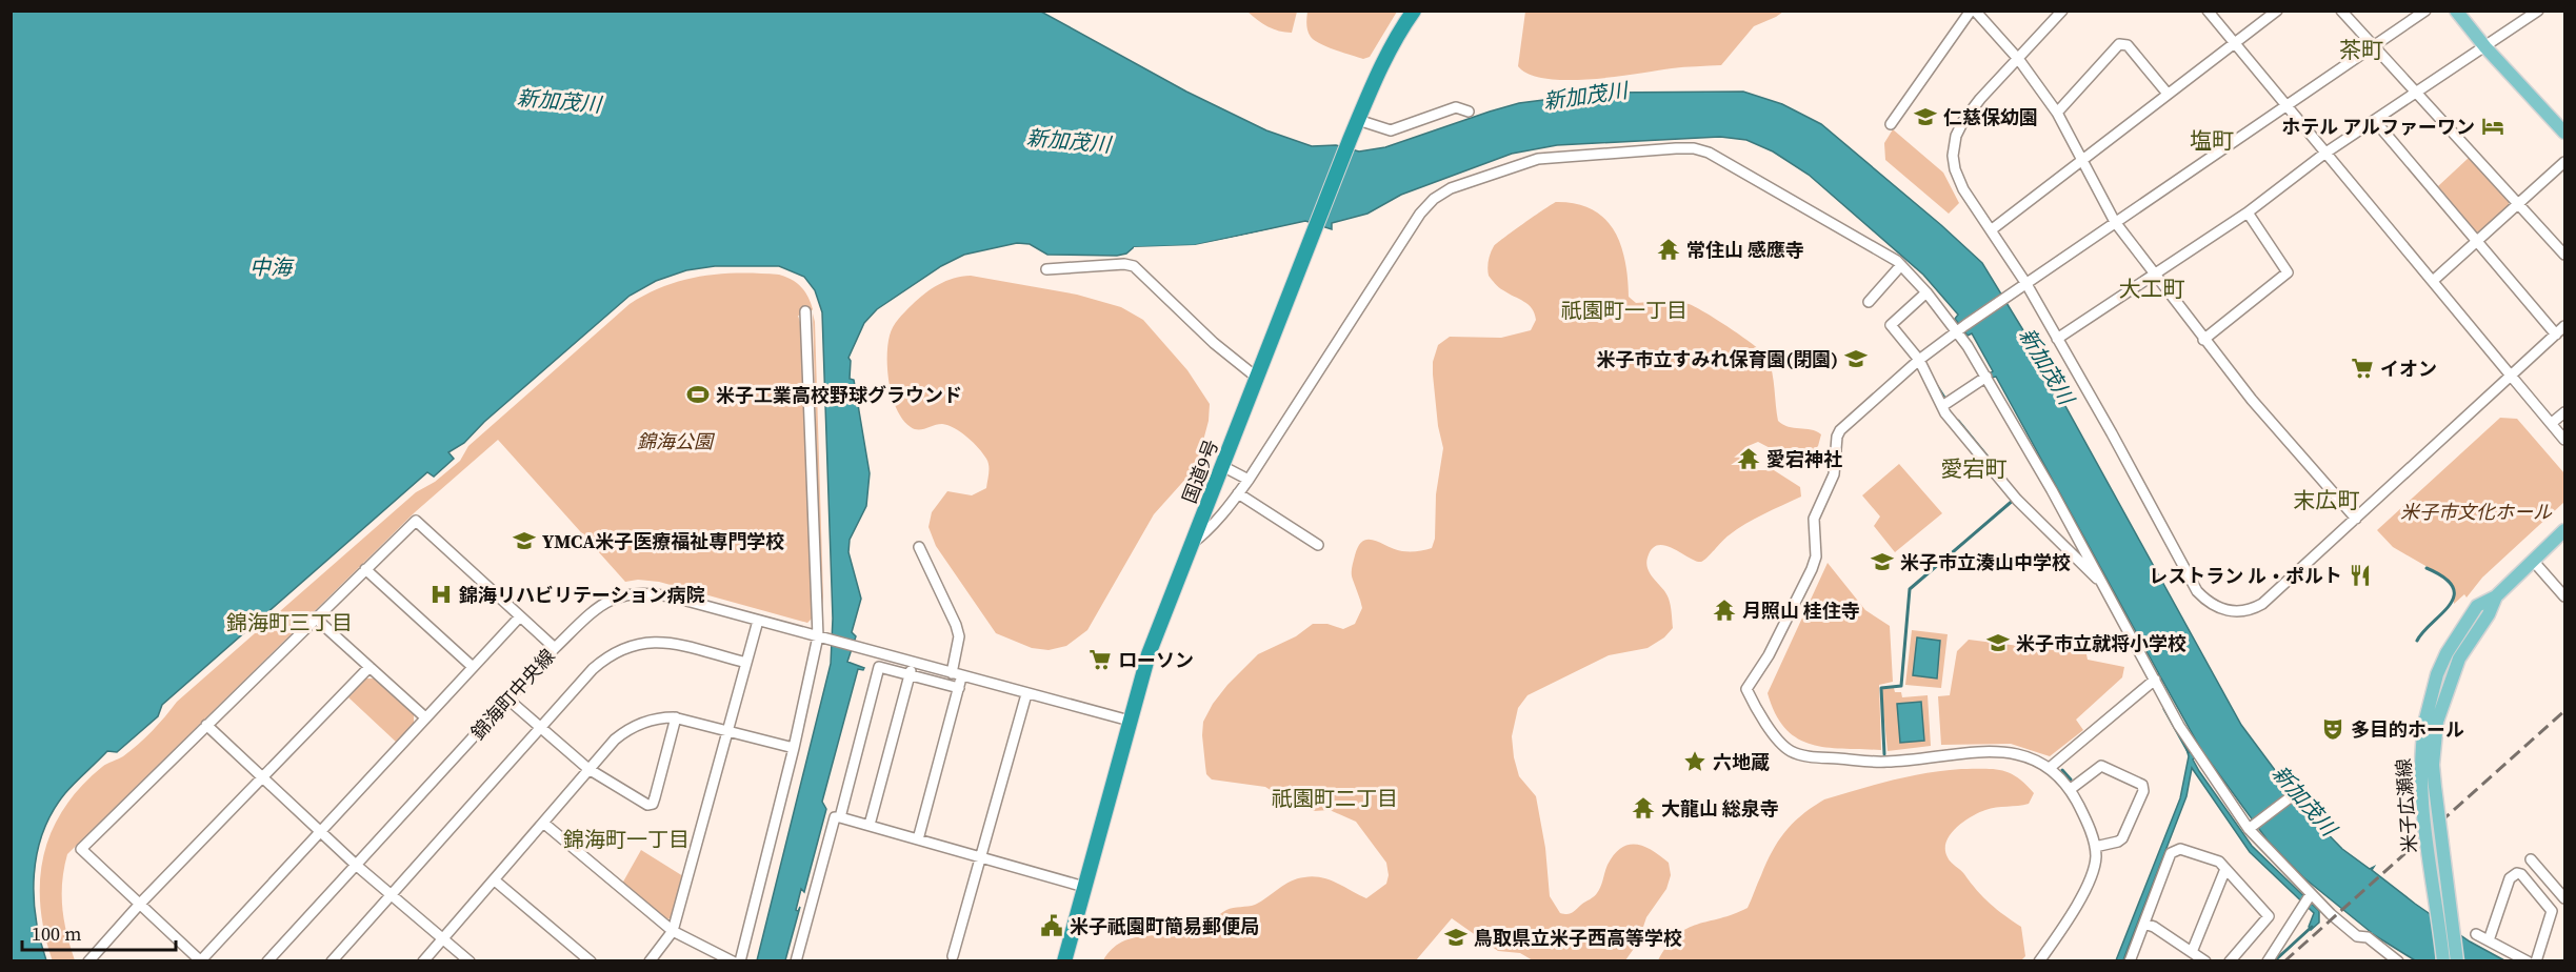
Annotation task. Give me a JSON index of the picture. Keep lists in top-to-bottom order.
{
  "streets": {
    "highway": ["国道9号"],
    "main road": ["米子広瀬線"],
    "street": ["錦海町中央線"]
  },
  "crossings": [
    ["国道9号", "錦海町中央線"]
  ],
  "districts": [
    "茶町",
    "塩町",
    "大工町",
    "祇園町一丁目",
    "愛宕町",
    "末広町",
    "錦海町三丁目",
    "祇園町二丁目",
    "錦海町一丁目"
  ],
  "water": ["新加茂川", "中海"],
  "parks": ["錦海公園", "米子市文化ホール"],
  "places": {
    "school or university": [
      "仁慈保幼園",
      "米子市立すみれ保育園(閉園)",
      "YMCA米子医療福祉専門学校",
      "米子市立湊山中学校",
      "米子市立就将小学校",
      "鳥取県立米子西高等学校"
    ],
    "hotel": ["ホテル アルファーワン"],
    "temple": [
      "常住山 感應寺",
      "愛宕神社",
      "月照山 桂住寺",
      "大龍山 総泉寺"
    ],
    "supermarket": ["イオン", "ローソン"],
    "sports": ["米子工業高校野球グラウンド"],
    "restaurant": ["レストラン ル・ポルト"],
    "hospital": ["錦海リハビリテーション病院"],
    "theatre": ["多目的ホール"],
    "place": ["六地蔵"],
    "public building": ["米子祇園町簡易郵便局"]
  },
  "scale_bar": "100 m"
}
